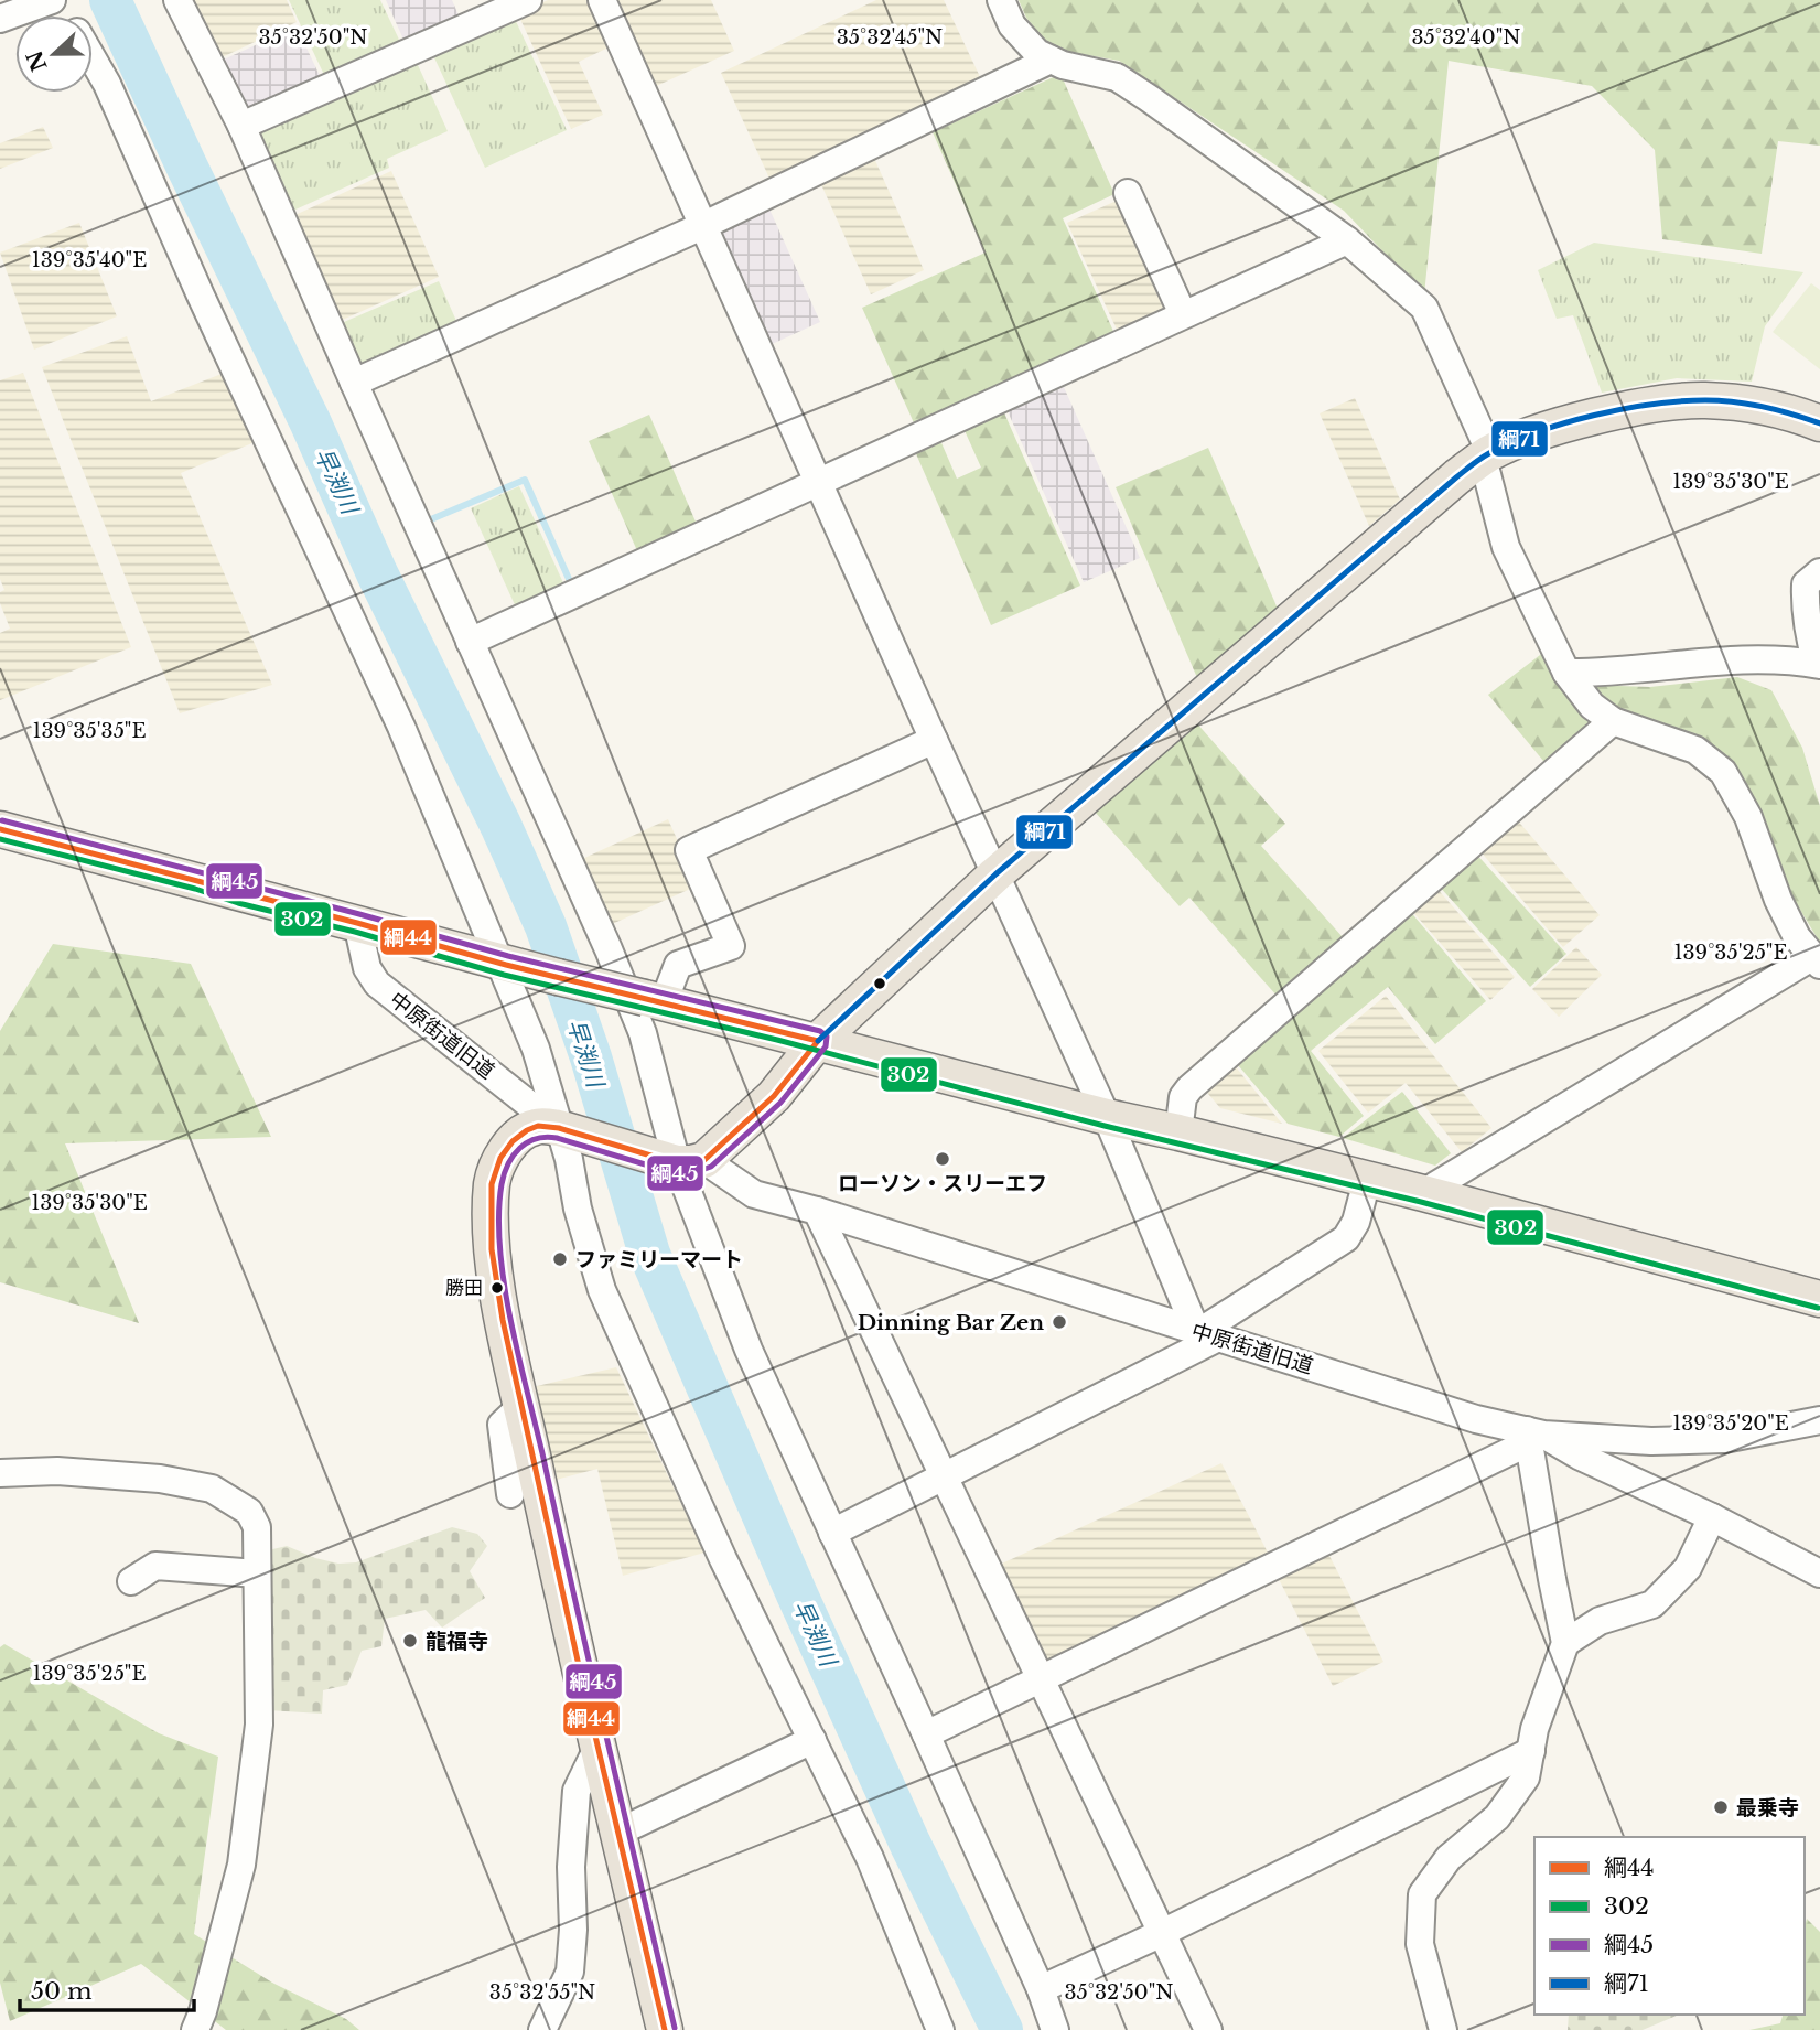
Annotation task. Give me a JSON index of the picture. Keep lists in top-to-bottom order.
{
  "streets": {
    "street": ["中原街道旧道"]
  },
  "water": ["早渕川"],
  "places": [
    "ローソン・スリーエフ",
    "ファミリーマート",
    "勝田",
    "Dinning Bar Zen",
    "龍福寺",
    "最乗寺"
  ],
  "lines": [
    "transit line 綱71",
    "transit line 綱45",
    "transit line 綱44",
    "transit line 302"
  ],
  "legend": [
    "綱44",
    "302",
    "綱45",
    "綱71"
  ],
  "scale_bar": "50 m",
  "north": "left",
  "coordinates": [
    "35°32'50\"N",
    "35°32'45\"N",
    "35°32'40\"N",
    "139°35'40\"E",
    "139°35'30\"E",
    "139°35'35\"E",
    "139°35'25\"E",
    "139°35'20\"E",
    "35°32'55\"N"
  ]
}
